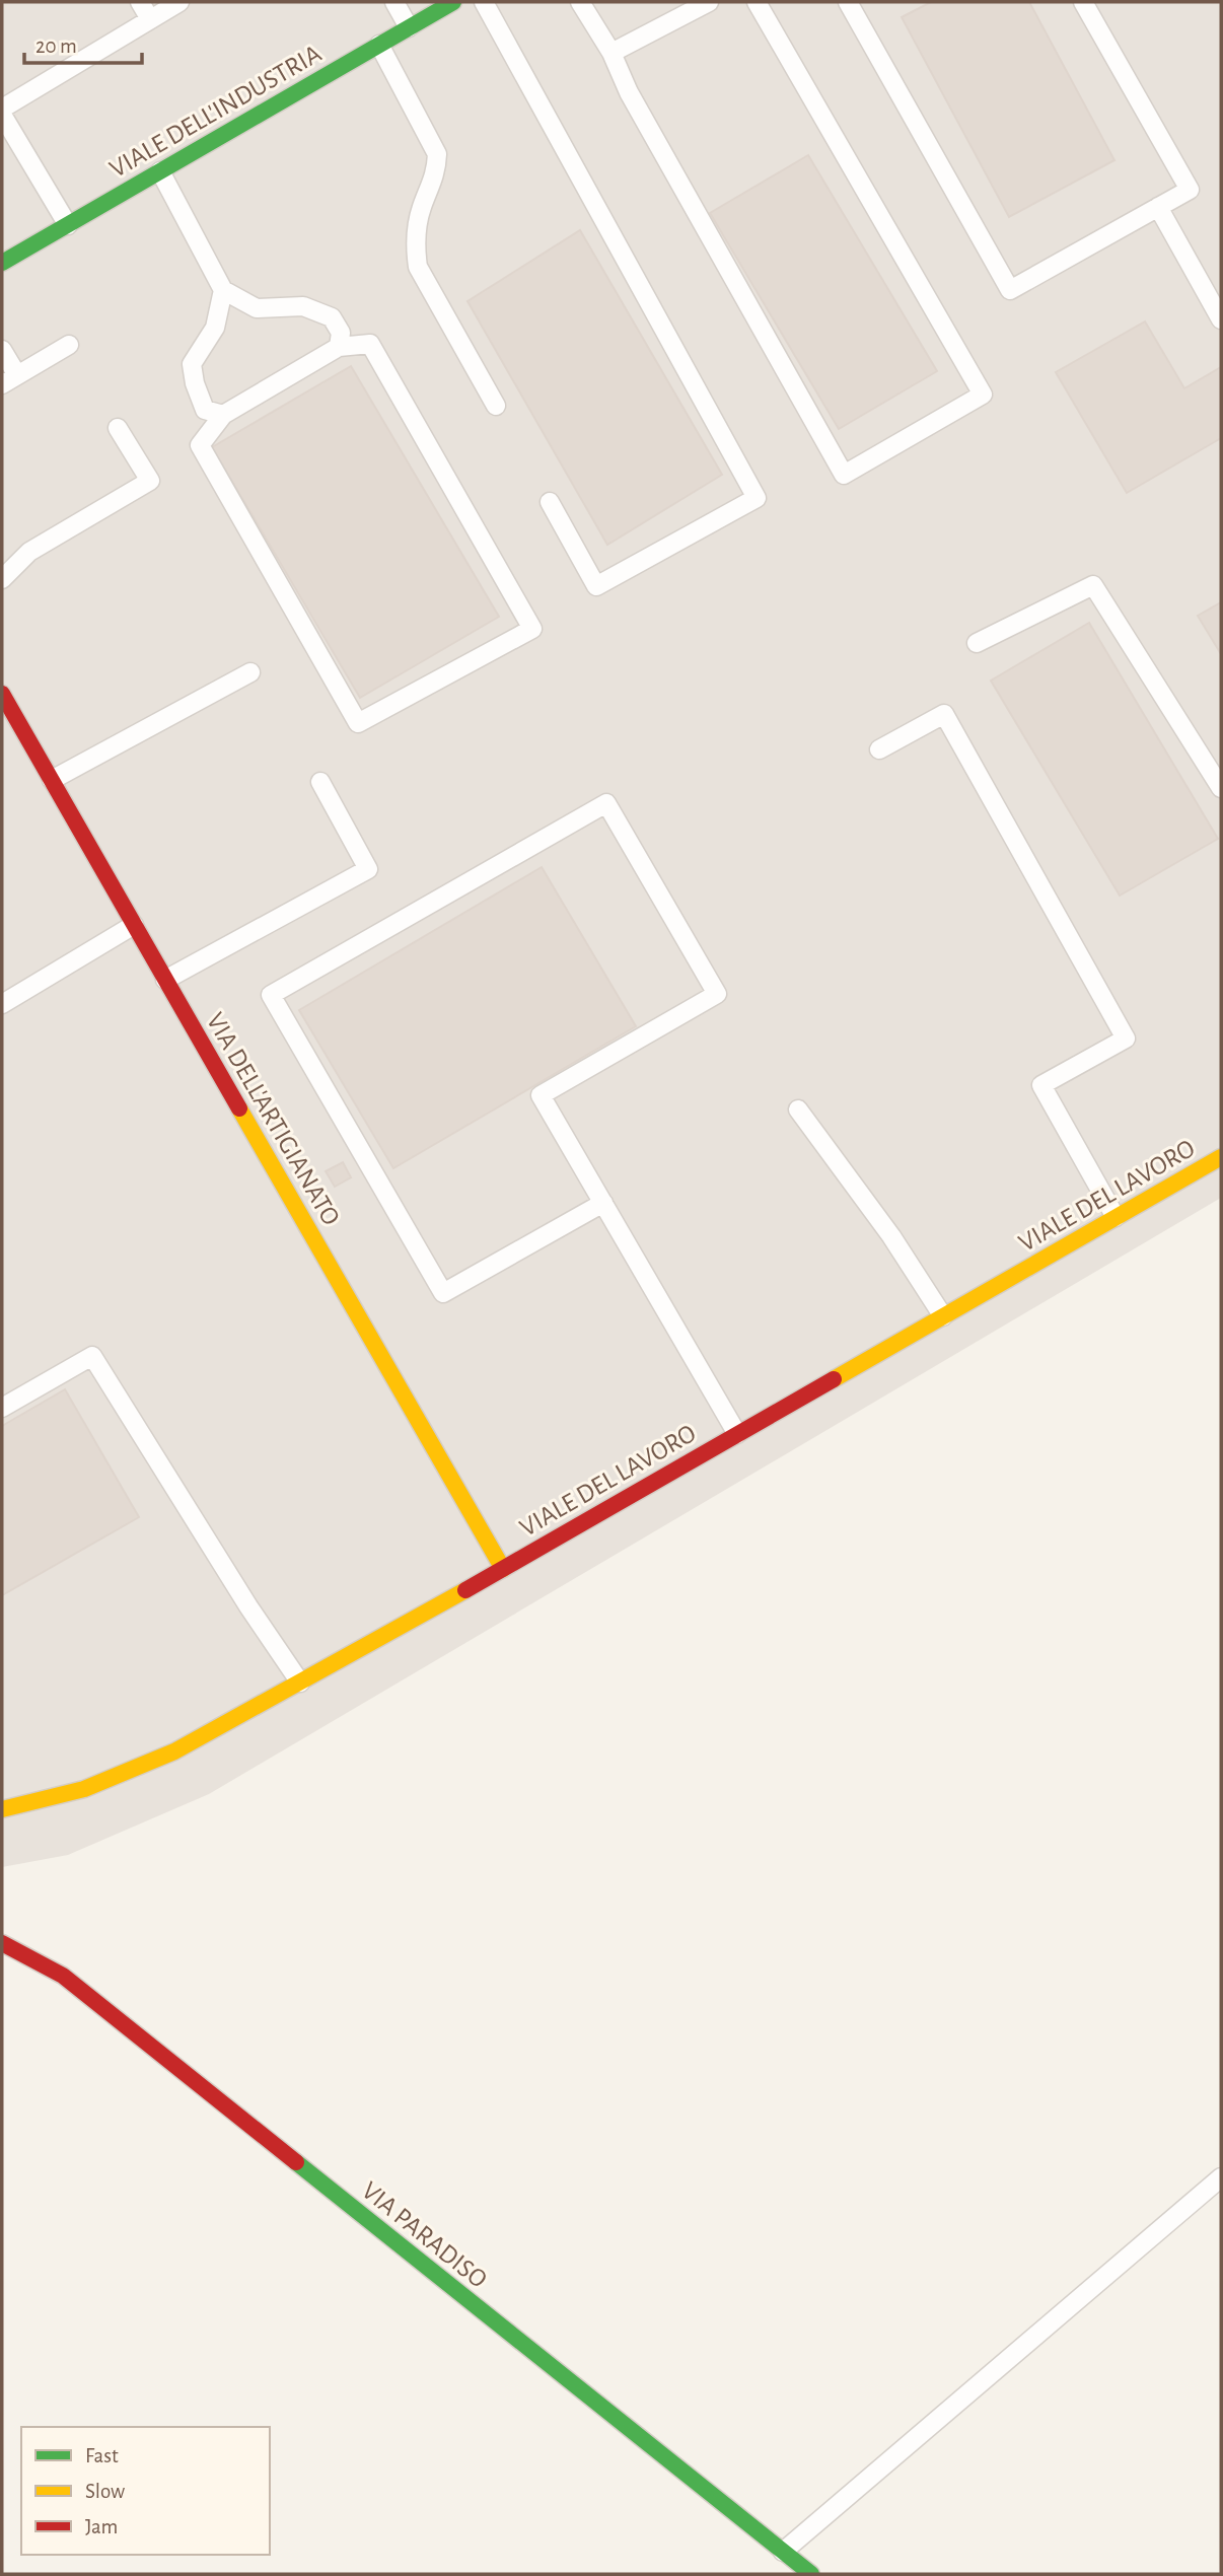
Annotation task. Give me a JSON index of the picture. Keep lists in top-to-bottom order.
{
  "streets": {
    "street": [
      "VIALE DELL'INDUSTRIA",
      "VIA DELL'ARTIGIANATO",
      "VIALE DEL LAVORO",
      "VIA PARADISO"
    ]
  },
  "crossings": [
    ["VIA DELL'ARTIGIANATO", "VIALE DEL LAVORO"]
  ],
  "legend": ["Fast", "Slow", "Jam"],
  "scale_bar": "20 m"
}
